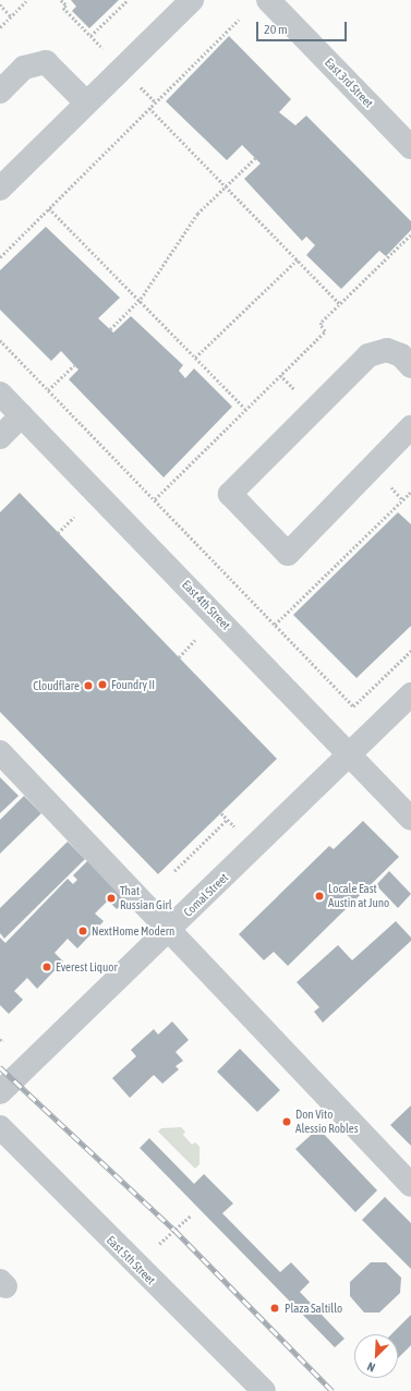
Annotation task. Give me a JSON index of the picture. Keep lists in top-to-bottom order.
{
  "streets": {
    "street": [
      "East 3rd Street",
      "East 4th Street",
      "Comal Street",
      "East 5th Street"
    ]
  },
  "crossings": [
    ["East 4th Street", "Comal Street"]
  ],
  "places": [
    "Foundry II",
    "Cloudflare",
    "Locale East Austin at Juno",
    "That Russian Girl",
    "NextHome Modern",
    "Everest Liquor",
    "Don Vito Alessio Robles",
    "Plaza Saltillo"
  ],
  "scale_bar": "20 m",
  "north": "bottom left"
}
